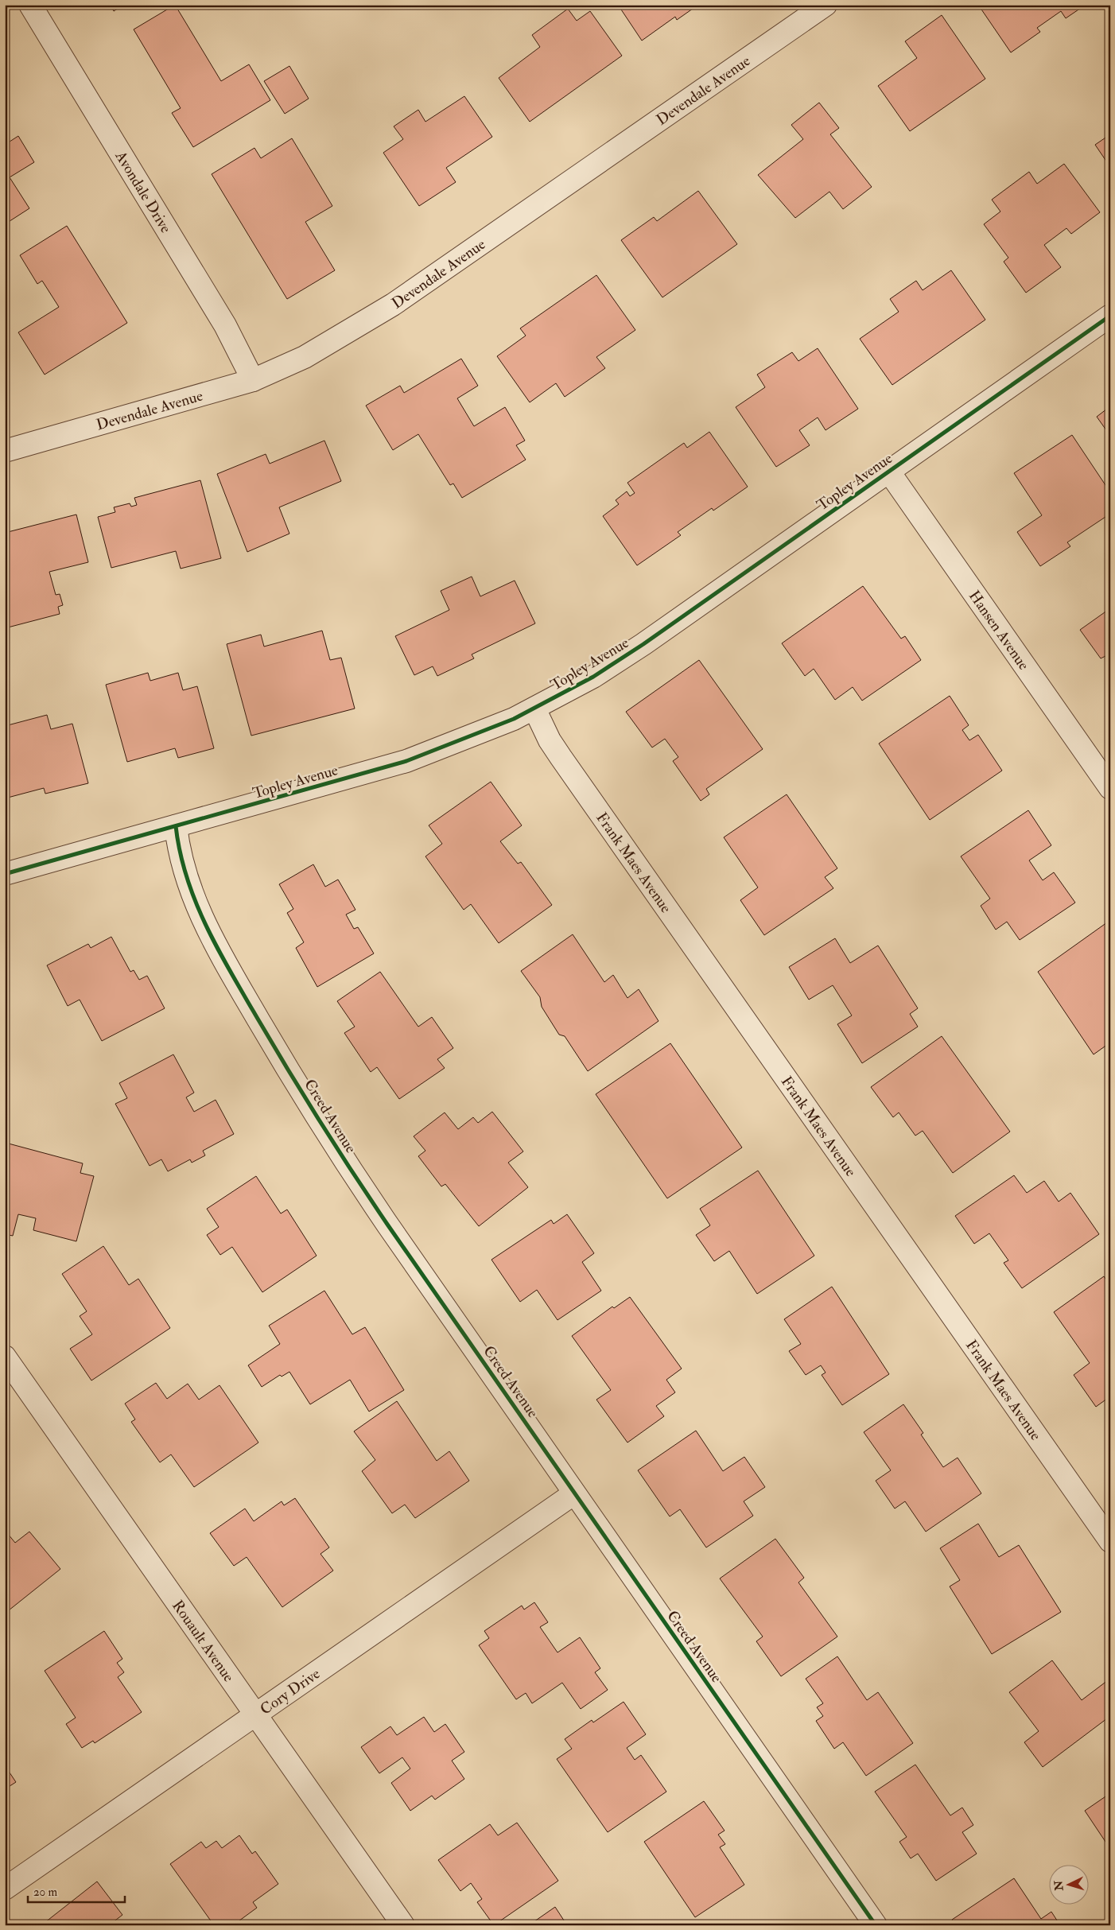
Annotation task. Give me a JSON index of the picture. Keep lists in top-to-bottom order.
{
  "streets": {
    "street": [
      "Devendale Avenue",
      "Avondale Drive",
      "Topley Avenue",
      "Hansen Avenue",
      "Frank Maes Avenue",
      "Creed Avenue",
      "Rouault Avenue",
      "Cory Drive"
    ]
  },
  "crossings": [
    ["Devendale Avenue", "Avondale Drive"],
    ["Topley Avenue", "Hansen Avenue"],
    ["Topley Avenue", "Frank Maes Avenue"],
    ["Topley Avenue", "Creed Avenue"],
    ["Creed Avenue", "Cory Drive"],
    ["Rouault Avenue", "Cory Drive"]
  ],
  "scale_bar": "20 m",
  "north": "left"
}
